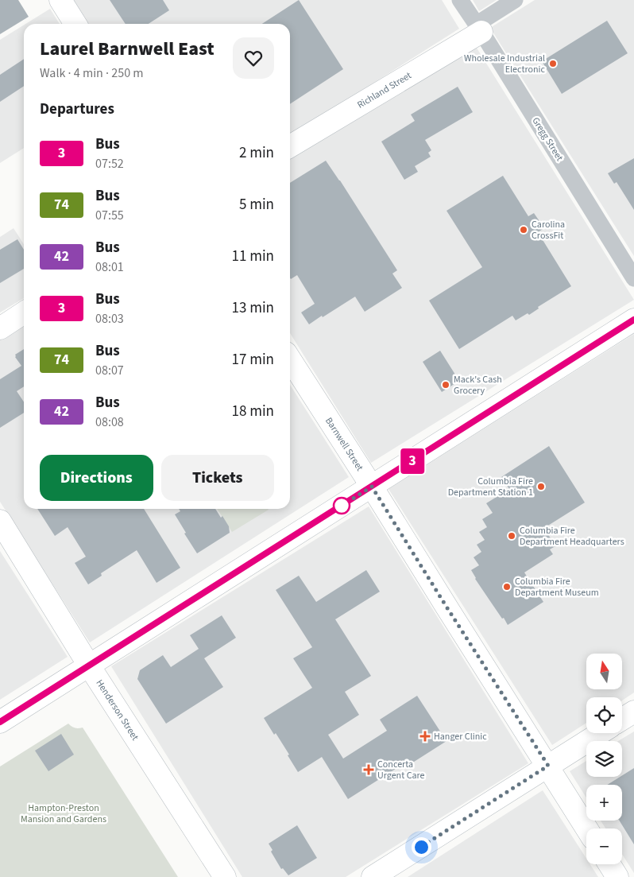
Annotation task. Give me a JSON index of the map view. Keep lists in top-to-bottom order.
{
  "streets": {
    "street": [
      "Richland Street",
      "Gregg Street",
      "Barnwell Street",
      "Henderson Street"
    ]
  },
  "crossings": [
    ["Richland Street", "Gregg Street"]
  ],
  "parks": ["Hampton-Preston Mansion and Gardens"],
  "places": {
    "other": [
      "Wholesale Industrial Electronic",
      "Carolina CrossFit",
      "Mack's Cash Grocery",
      "Columbia Fire Department Station 1",
      "Columbia Fire Department Headquarters",
      "Columbia Fire Department Museum"
    ],
    "health": ["Hanger Clinic", "Concerta Urgent Care"]
  },
  "lines": ["bus line 3"],
  "north": "top",
  "page": {
    "on_map": "3",
    "heading": [
      ["Laurel Barnwell East", "Walk · 4 min · 250 m"],
      "Departures"
    ],
    "list": [
      {
        "mark": "3",
        "name": "Bus",
        "note": "07:52",
        "value": "2 min"
      },
      {
        "mark": "74",
        "name": "Bus",
        "note": "07:55",
        "value": "5 min"
      },
      {
        "mark": "42",
        "name": "Bus",
        "note": "08:01",
        "value": "11 min"
      },
      {
        "mark": "3",
        "name": "Bus",
        "note": "08:03",
        "value": "13 min"
      },
      {
        "mark": "74",
        "name": "Bus",
        "note": "08:07",
        "value": "17 min"
      },
      {
        "mark": "42",
        "name": "Bus",
        "note": "08:08",
        "value": "18 min"
      }
    ],
    "buttons": ["Directions", "Tickets"],
    "map_buttons": ["+", "−"]
  }
}
